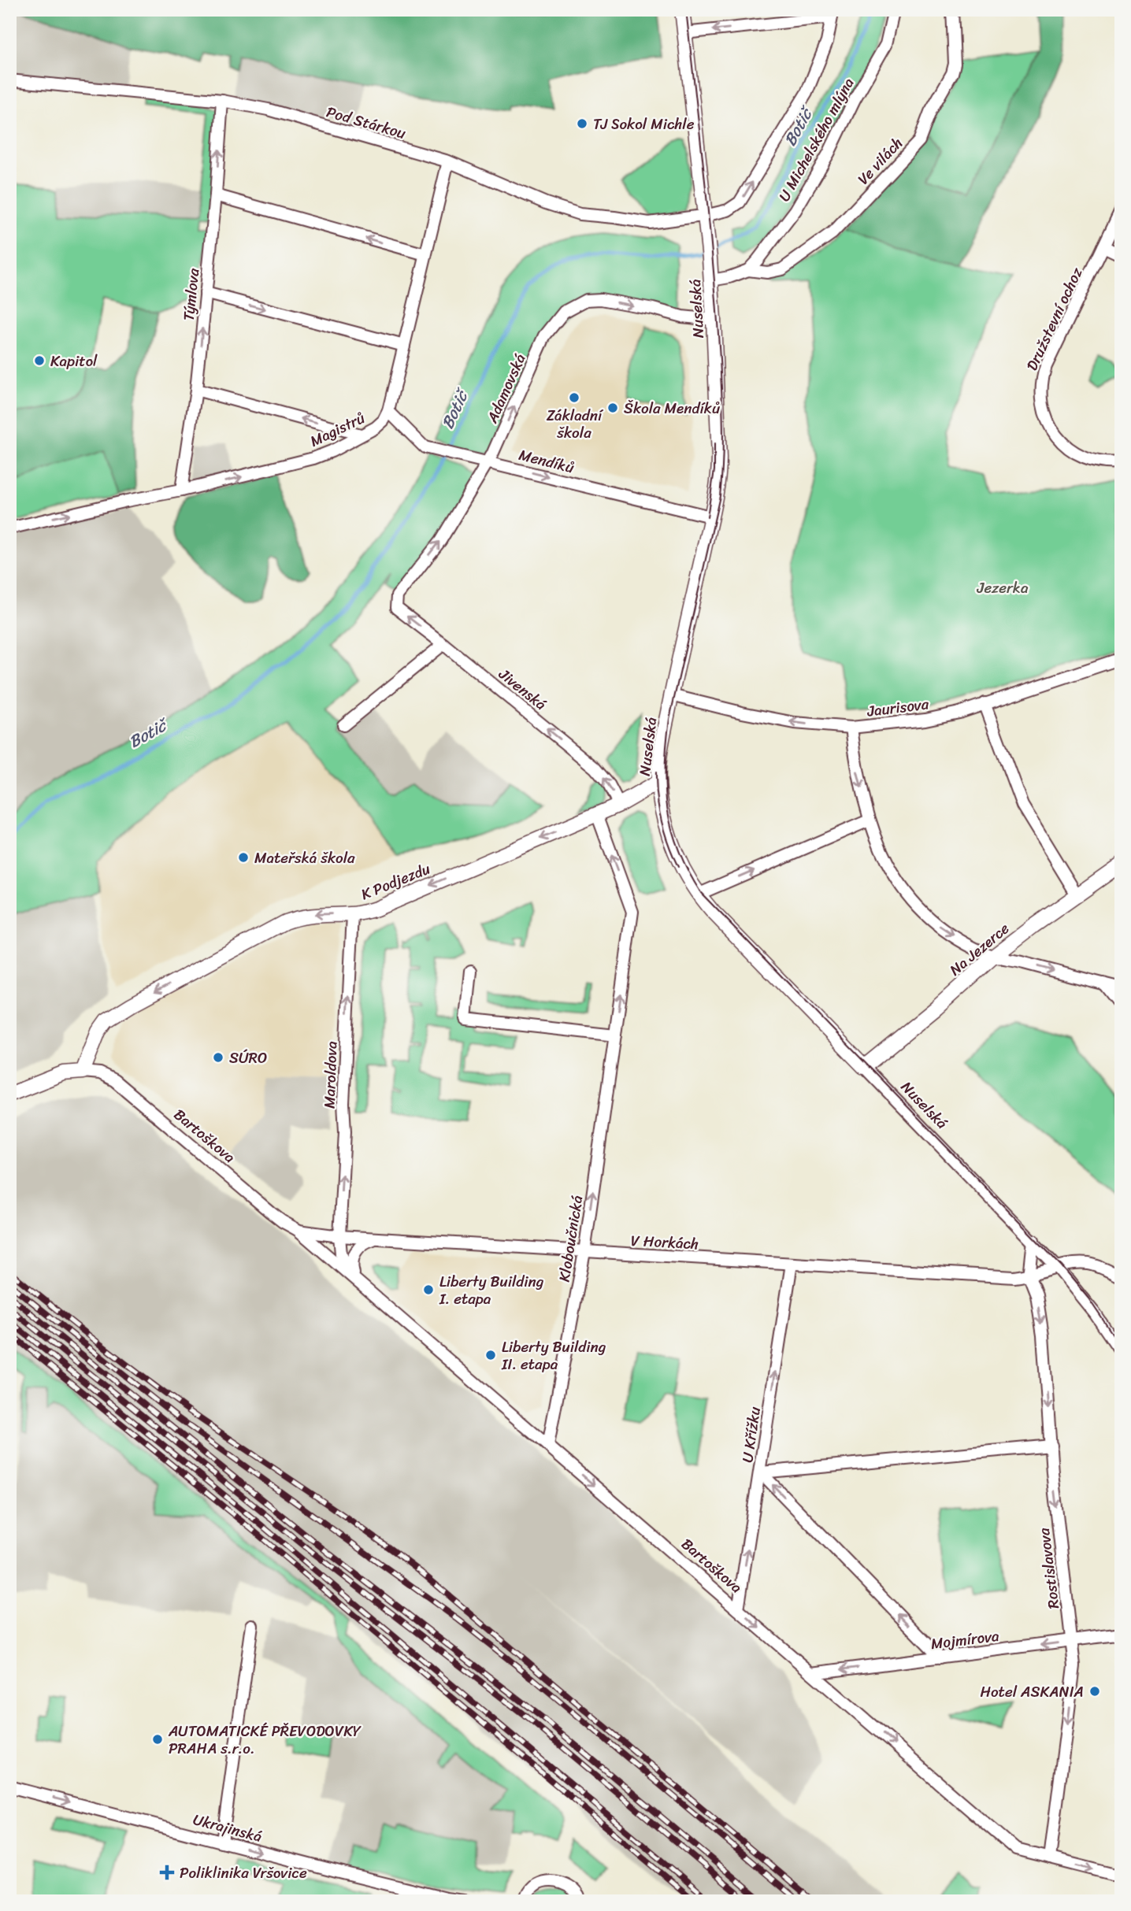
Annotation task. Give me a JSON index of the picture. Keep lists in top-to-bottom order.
{
  "streets": {
    "street": [
      "Pod Stárkou",
      "U Michelského mlýna",
      "Ve vilách",
      "Týmlova",
      "Nuselská",
      "Družstevní ochoz",
      "Adamovská",
      "Magistrů",
      "Mendíků",
      "Jivenská",
      "Jaurisova",
      "K Podjezdu",
      "Na Jezerce",
      "Maroldova",
      "Bartoškova",
      "Kloboučnická",
      "V Horkách",
      "U Křížku",
      "Rostislavova",
      "Mojmírova",
      "Ukrajinská"
    ]
  },
  "crossings": [
    ["Pod Stárkou", "U Michelského mlýna"],
    ["Pod Stárkou", "Týmlova"],
    ["Pod Stárkou", "Nuselská"],
    ["Pod Stárkou", "Magistrů"],
    ["U Michelského mlýna", "Ve vilách"],
    ["U Michelského mlýna", "Nuselská"],
    ["Týmlova", "Magistrů"],
    ["Nuselská", "Adamovská"],
    ["Nuselská", "Mendíků"],
    ["Nuselská", "Jaurisova"],
    ["Nuselská", "K Podjezdu"],
    ["Nuselská", "Na Jezerce"],
    ["Nuselská", "V Horkách"],
    ["Adamovská", "Mendíků"],
    ["Adamovská", "Jivenská"],
    ["Magistrů", "Mendíků"],
    ["Jivenská", "K Podjezdu"],
    ["K Podjezdu", "Maroldova"],
    ["K Podjezdu", "Bartoškova"],
    ["K Podjezdu", "Kloboučnická"],
    ["Maroldova", "Bartoškova"],
    ["Maroldova", "V Horkách"],
    ["Bartoškova", "Kloboučnická"],
    ["Bartoškova", "V Horkách"],
    ["Bartoškova", "U Křížku"],
    ["Bartoškova", "Rostislavova"],
    ["Bartoškova", "Mojmírova"],
    ["Kloboučnická", "V Horkách"],
    ["V Horkách", "U Křížku"],
    ["V Horkách", "Rostislavova"],
    ["Rostislavova", "Mojmírova"]
  ],
  "one_way": [
    "Týmlova",
    "Adamovská",
    "Magistrů",
    "Mendíků",
    "Jivenská",
    "Jaurisova",
    "K Podjezdu",
    "Maroldova",
    "Bartoškova",
    "Kloboučnická",
    "U Křížku",
    "Rostislavova",
    "Mojmírova",
    "Ukrajinská"
  ],
  "water": ["Botič"],
  "parks": ["Jezerka"],
  "places": {
    "other": [
      "TJ Sokol Michle",
      "Kapitol",
      "Základní škola",
      "Škola Mendíků",
      "Mateřská škola",
      "SÚRO",
      "Liberty Building I. etapa",
      "Liberty Building II. etapa",
      "Hotel ASKANIA",
      "AUTOMATICKÉ PŘEVODOVKY PRAHA s.r.o."
    ],
    "health": ["Poliklinika Vršovice"]
  }
}
